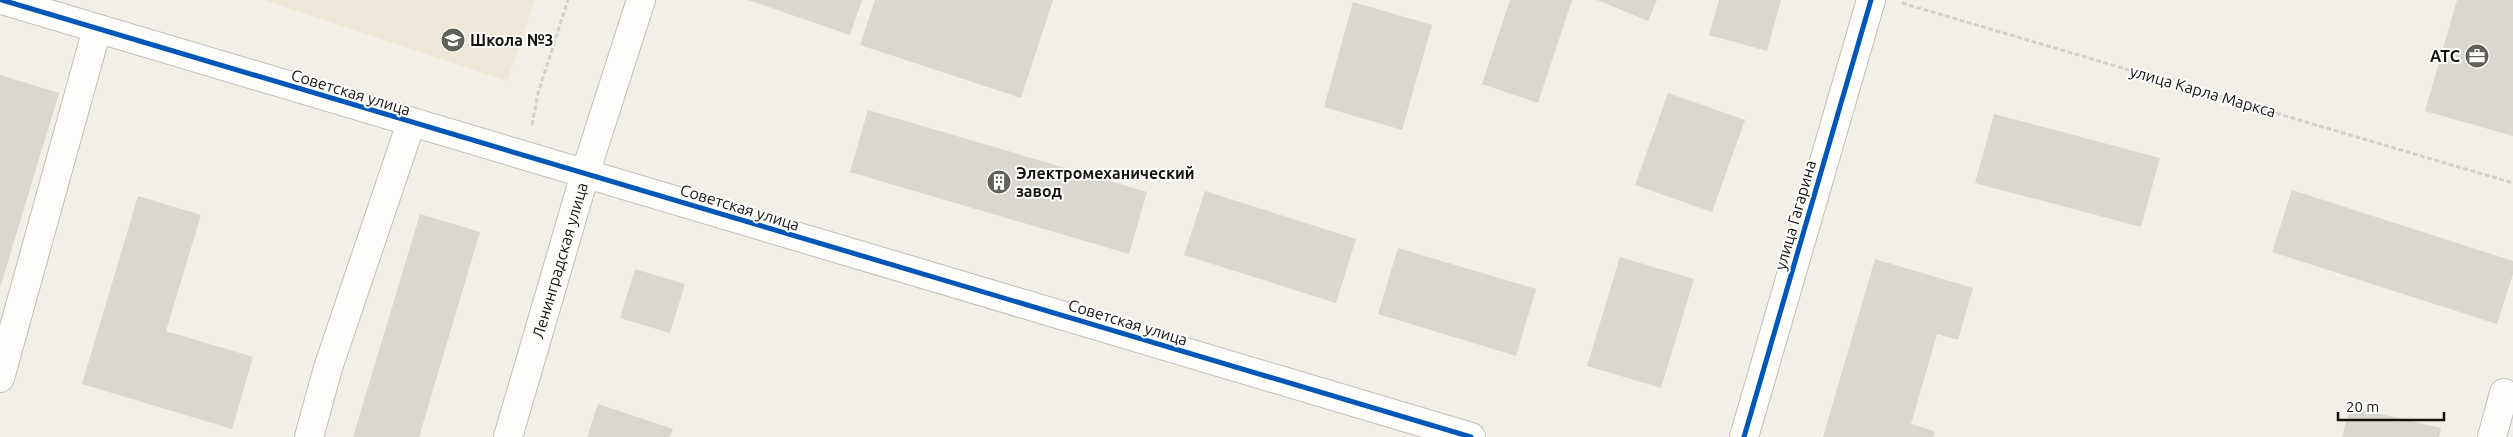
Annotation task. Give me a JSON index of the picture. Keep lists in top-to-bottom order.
{
  "streets": {
    "street": ["Советская улица", "улица Гагарина", "Ленинградская улица"],
    "path": ["улица Карла Маркса"]
  },
  "crossings": [
    ["Советская улица", "Ленинградская улица"]
  ],
  "places": {
    "school or university": ["Школа №3"],
    "office": ["АТС"],
    "building": ["Электромеханический завод"]
  },
  "scale_bar": "20 m"
}
